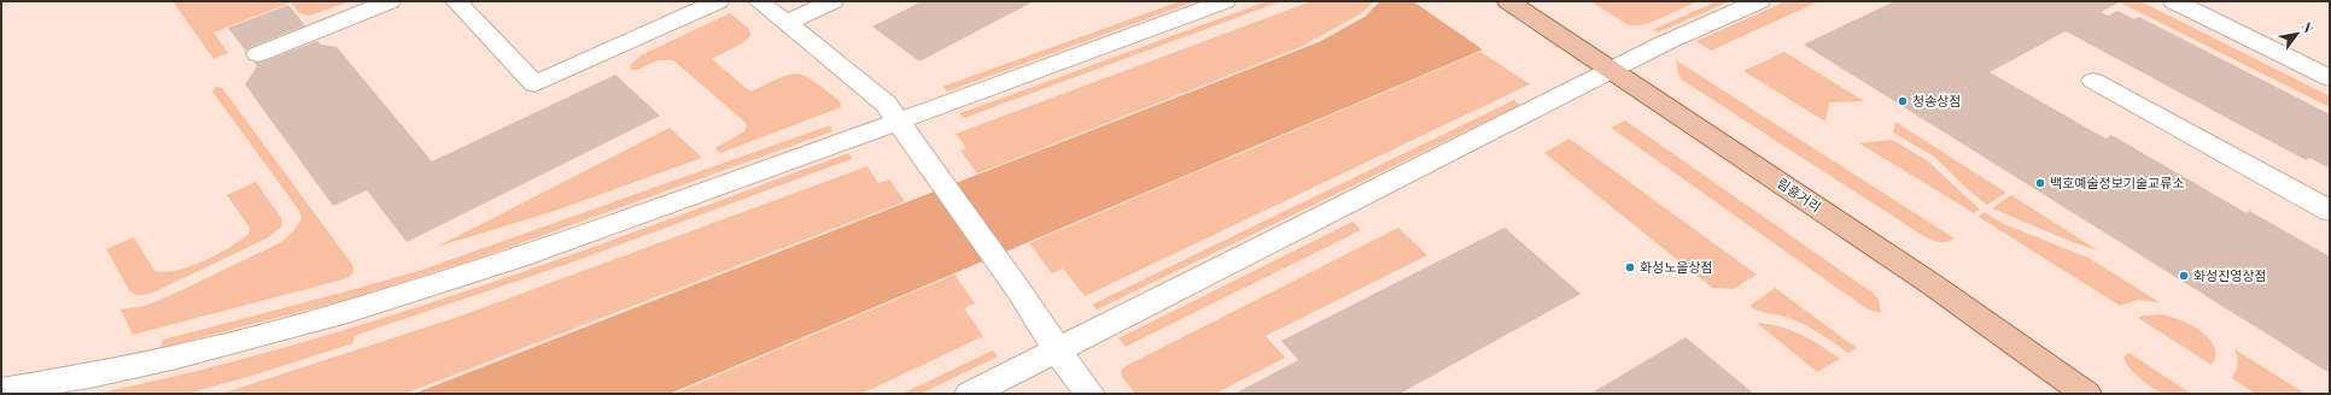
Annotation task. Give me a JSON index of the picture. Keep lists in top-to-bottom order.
{
  "streets": {
    "main road": ["림흥거리"]
  },
  "places": [
    "청송상점",
    "백호예술정보기술교류소",
    "화성노을상점",
    "화성진영상점"
  ],
  "north": "top right"
}
